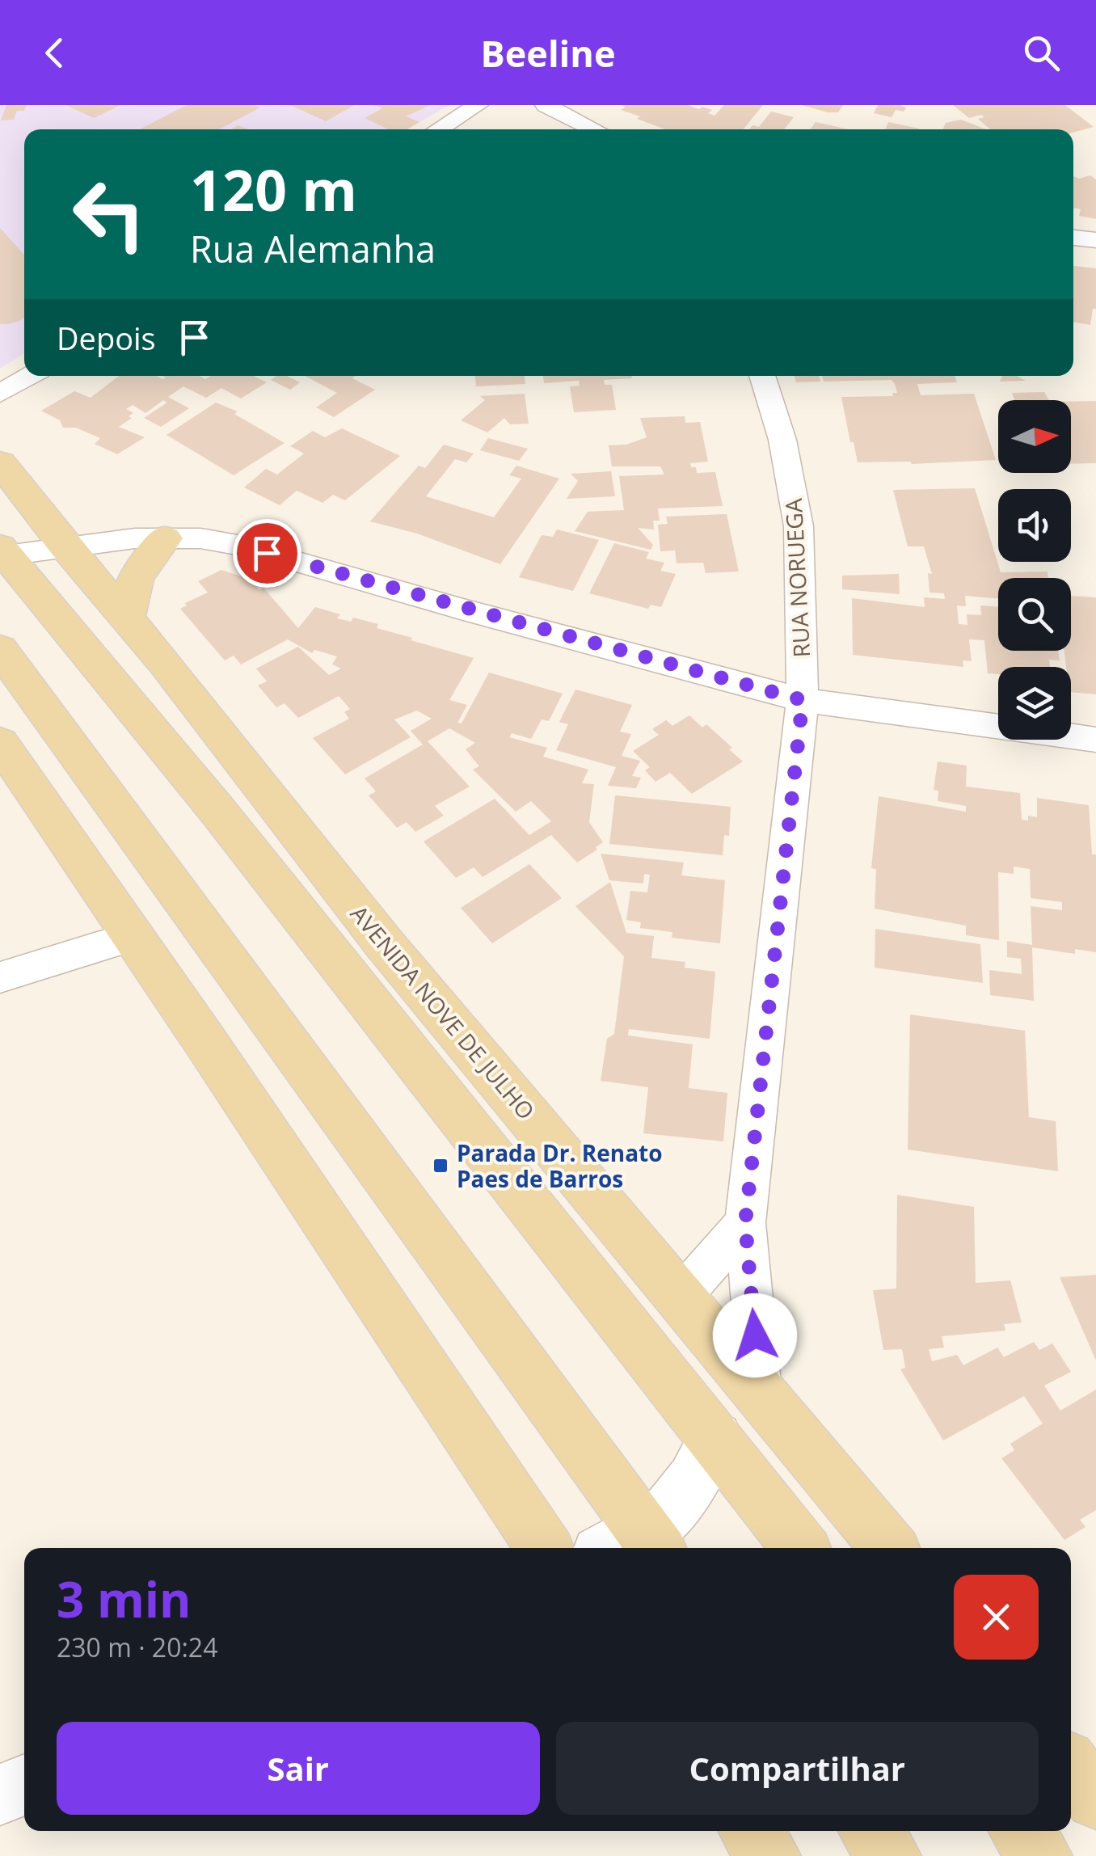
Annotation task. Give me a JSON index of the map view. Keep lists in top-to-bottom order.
{
  "streets": {
    "main road": ["AVENIDA NOVE DE JULHO"],
    "street": ["RUA NORUEGA"]
  },
  "crossings": [
    ["RUA NORUEGA", "AVENIDA NOVE DE JULHO"]
  ],
  "places": {
    "transit": ["Parada Dr. Renato Paes de Barros"]
  },
  "north": "right",
  "page": {
    "header": "Beeline",
    "turn": ["120 m", "Rua Alemanha"],
    "then": "Depois",
    "heading": ["3 min", "230 m · 20:24"],
    "buttons": ["Sair", "Compartilhar"]
  }
}
